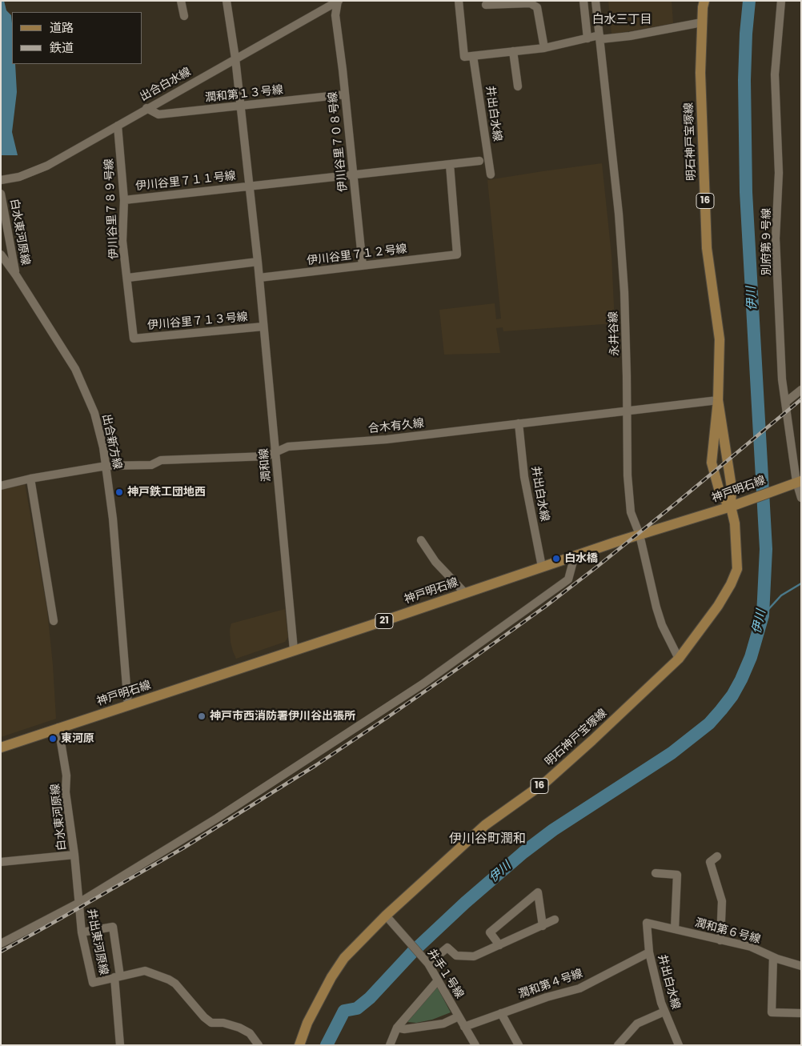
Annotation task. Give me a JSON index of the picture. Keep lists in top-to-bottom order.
{
  "streets": {
    "main road": [
      "明石神戸宝塚線",
      "16",
      "神戸明石線",
      "21"
    ],
    "street": [
      "出合白水線",
      "潤和第１３号線",
      "井出白水線",
      "伊川谷里７０８号線",
      "伊川谷里７１１号線",
      "伊川谷里７８９号線",
      "白水東河原線",
      "別府第９号線",
      "伊川谷里７１２号線",
      "伊川谷里７１３号線",
      "永井谷線",
      "合木有久線",
      "出合新方線",
      "潤和線",
      "潤和第６号線",
      "井出東河原線",
      "井手１号線",
      "潤和第４号線"
    ]
  },
  "crossings": [
    ["出合白水線", "潤和第１３号線"],
    ["出合白水線", "伊川谷里７０８号線"],
    ["出合白水線", "伊川谷里７８９号線"],
    ["出合白水線", "潤和線"],
    ["潤和第１３号線", "伊川谷里７０８号線"],
    ["潤和第１３号線", "潤和線"],
    ["井出白水線", "合木有久線"],
    ["井出白水線", "神戸明石線"],
    ["井出白水線", "潤和第６号線"],
    ["井出白水線", "潤和第４号線"],
    ["伊川谷里７０８号線", "伊川谷里７１１号線"],
    ["伊川谷里７０８号線", "伊川谷里７１２号線"],
    ["明石神戸宝塚線", "永井谷線"],
    ["明石神戸宝塚線", "合木有久線"],
    ["明石神戸宝塚線", "神戸明石線"],
    ["明石神戸宝塚線", "井手１号線"],
    ["伊川谷里７１１号線", "伊川谷里７８９号線"],
    ["伊川谷里７１１号線", "伊川谷里７１２号線"],
    ["伊川谷里７１１号線", "潤和線"],
    ["伊川谷里７８９号線", "伊川谷里７１３号線"],
    ["白水東河原線", "出合新方線"],
    ["白水東河原線", "神戸明石線"],
    ["白水東河原線", "井出東河原線"],
    ["別府第９号線", "神戸明石線"],
    ["伊川谷里７１２号線", "潤和線"],
    ["伊川谷里７１３号線", "潤和線"],
    ["永井谷線", "合木有久線"],
    ["永井谷線", "神戸明石線"],
    ["合木有久線", "出合新方線"],
    ["合木有久線", "潤和線"],
    ["出合新方線", "神戸明石線"],
    ["潤和線", "神戸明石線"],
    ["井手１号線", "潤和第４号線"]
  ],
  "districts": ["白水三丁目", "伊川谷町潤和"],
  "water": ["伊川"],
  "places": [
    "神戸鉄工団地西",
    "白水橋",
    "神戸市西消防署伊川谷出張所",
    "東河原"
  ],
  "legend": ["道路", "鉄道"]
}
